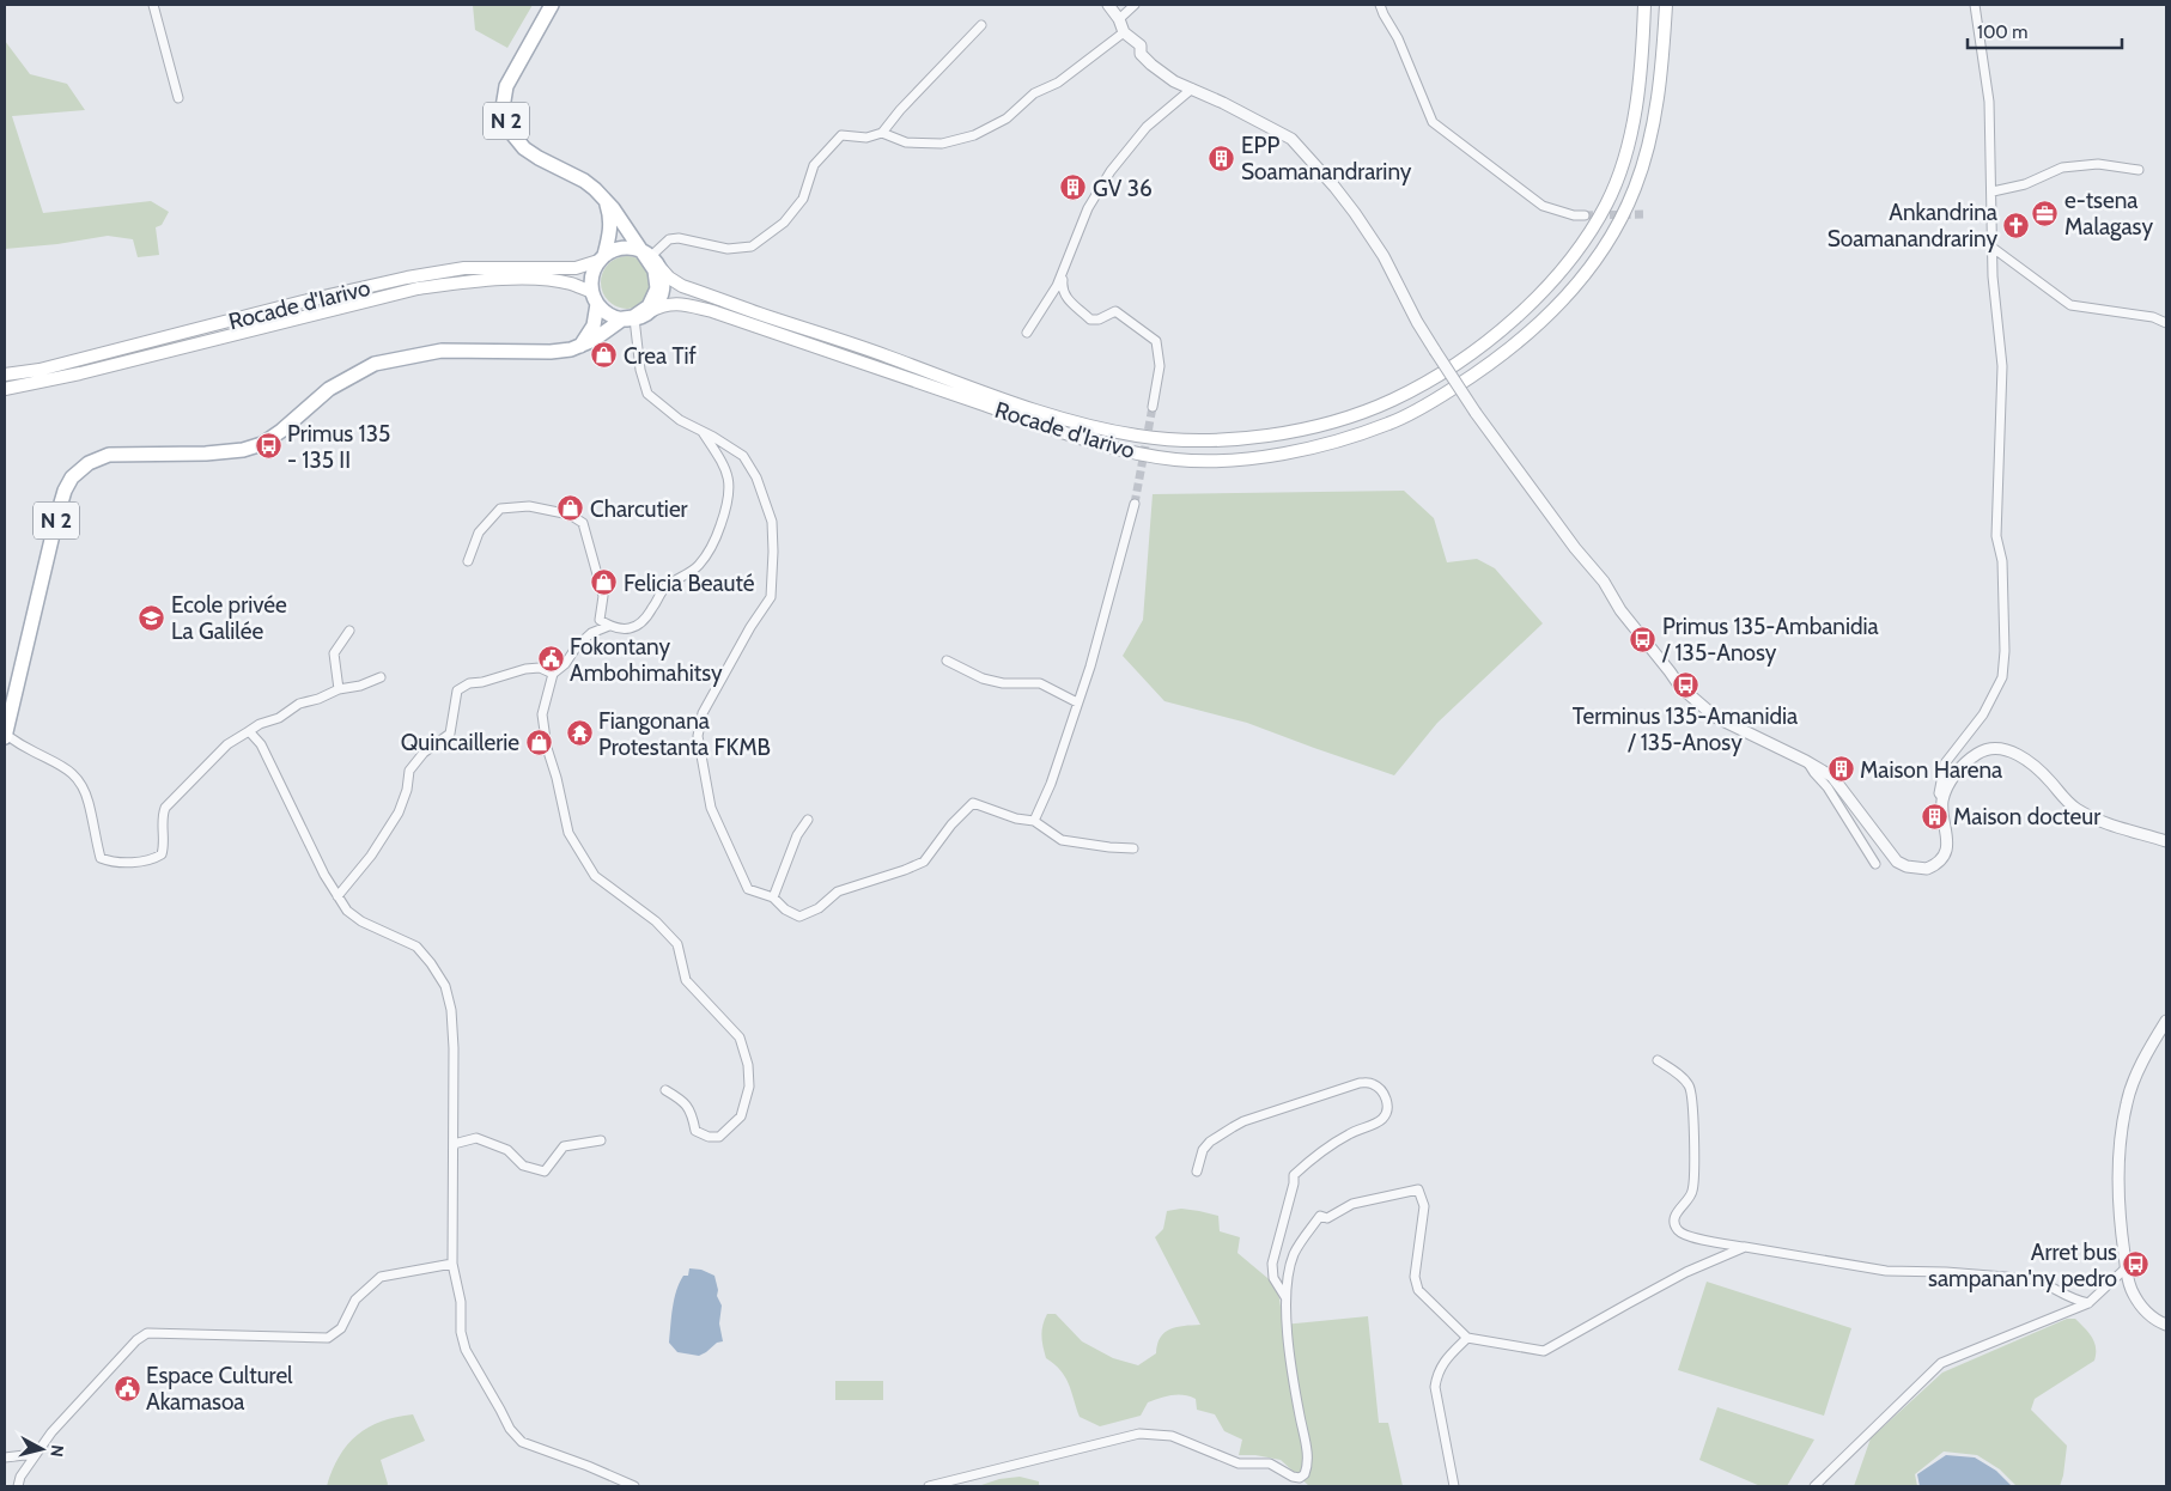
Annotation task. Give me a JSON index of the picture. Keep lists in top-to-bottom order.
{
  "streets": {
    "main road": ["N 2", "Rocade d'Iarivo"]
  },
  "crossings": [
    ["N 2", "Rocade d'Iarivo"]
  ],
  "places": {
    "building": [
      "EPP Soamanandrariny",
      "GV 36",
      "Maison Harena",
      "Maison docteur"
    ],
    "office": ["e-tsena Malagasy"],
    "church": ["Ankandrina Soamanandrariny"],
    "shop": [
      "Crea Tif",
      "Charcutier",
      "Felicia Beauté",
      "Quincaillerie"
    ],
    "bus stop": [
      "Primus 135 - 135 II",
      "Primus 135-Ambanidia / 135-Anosy",
      "Terminus 135-Amanidia / 135-Anosy",
      "Arret bus sampanan'ny pedro"
    ],
    "school or university": ["Ecole privée La Galilée"],
    "public building": ["Fokontany Ambohimahitsy", "Espace Culturel Akamasoa"],
    "temple": ["Fiangonana Protestanta FKMB"]
  },
  "scale_bar": "100 m",
  "north": "right"
}
